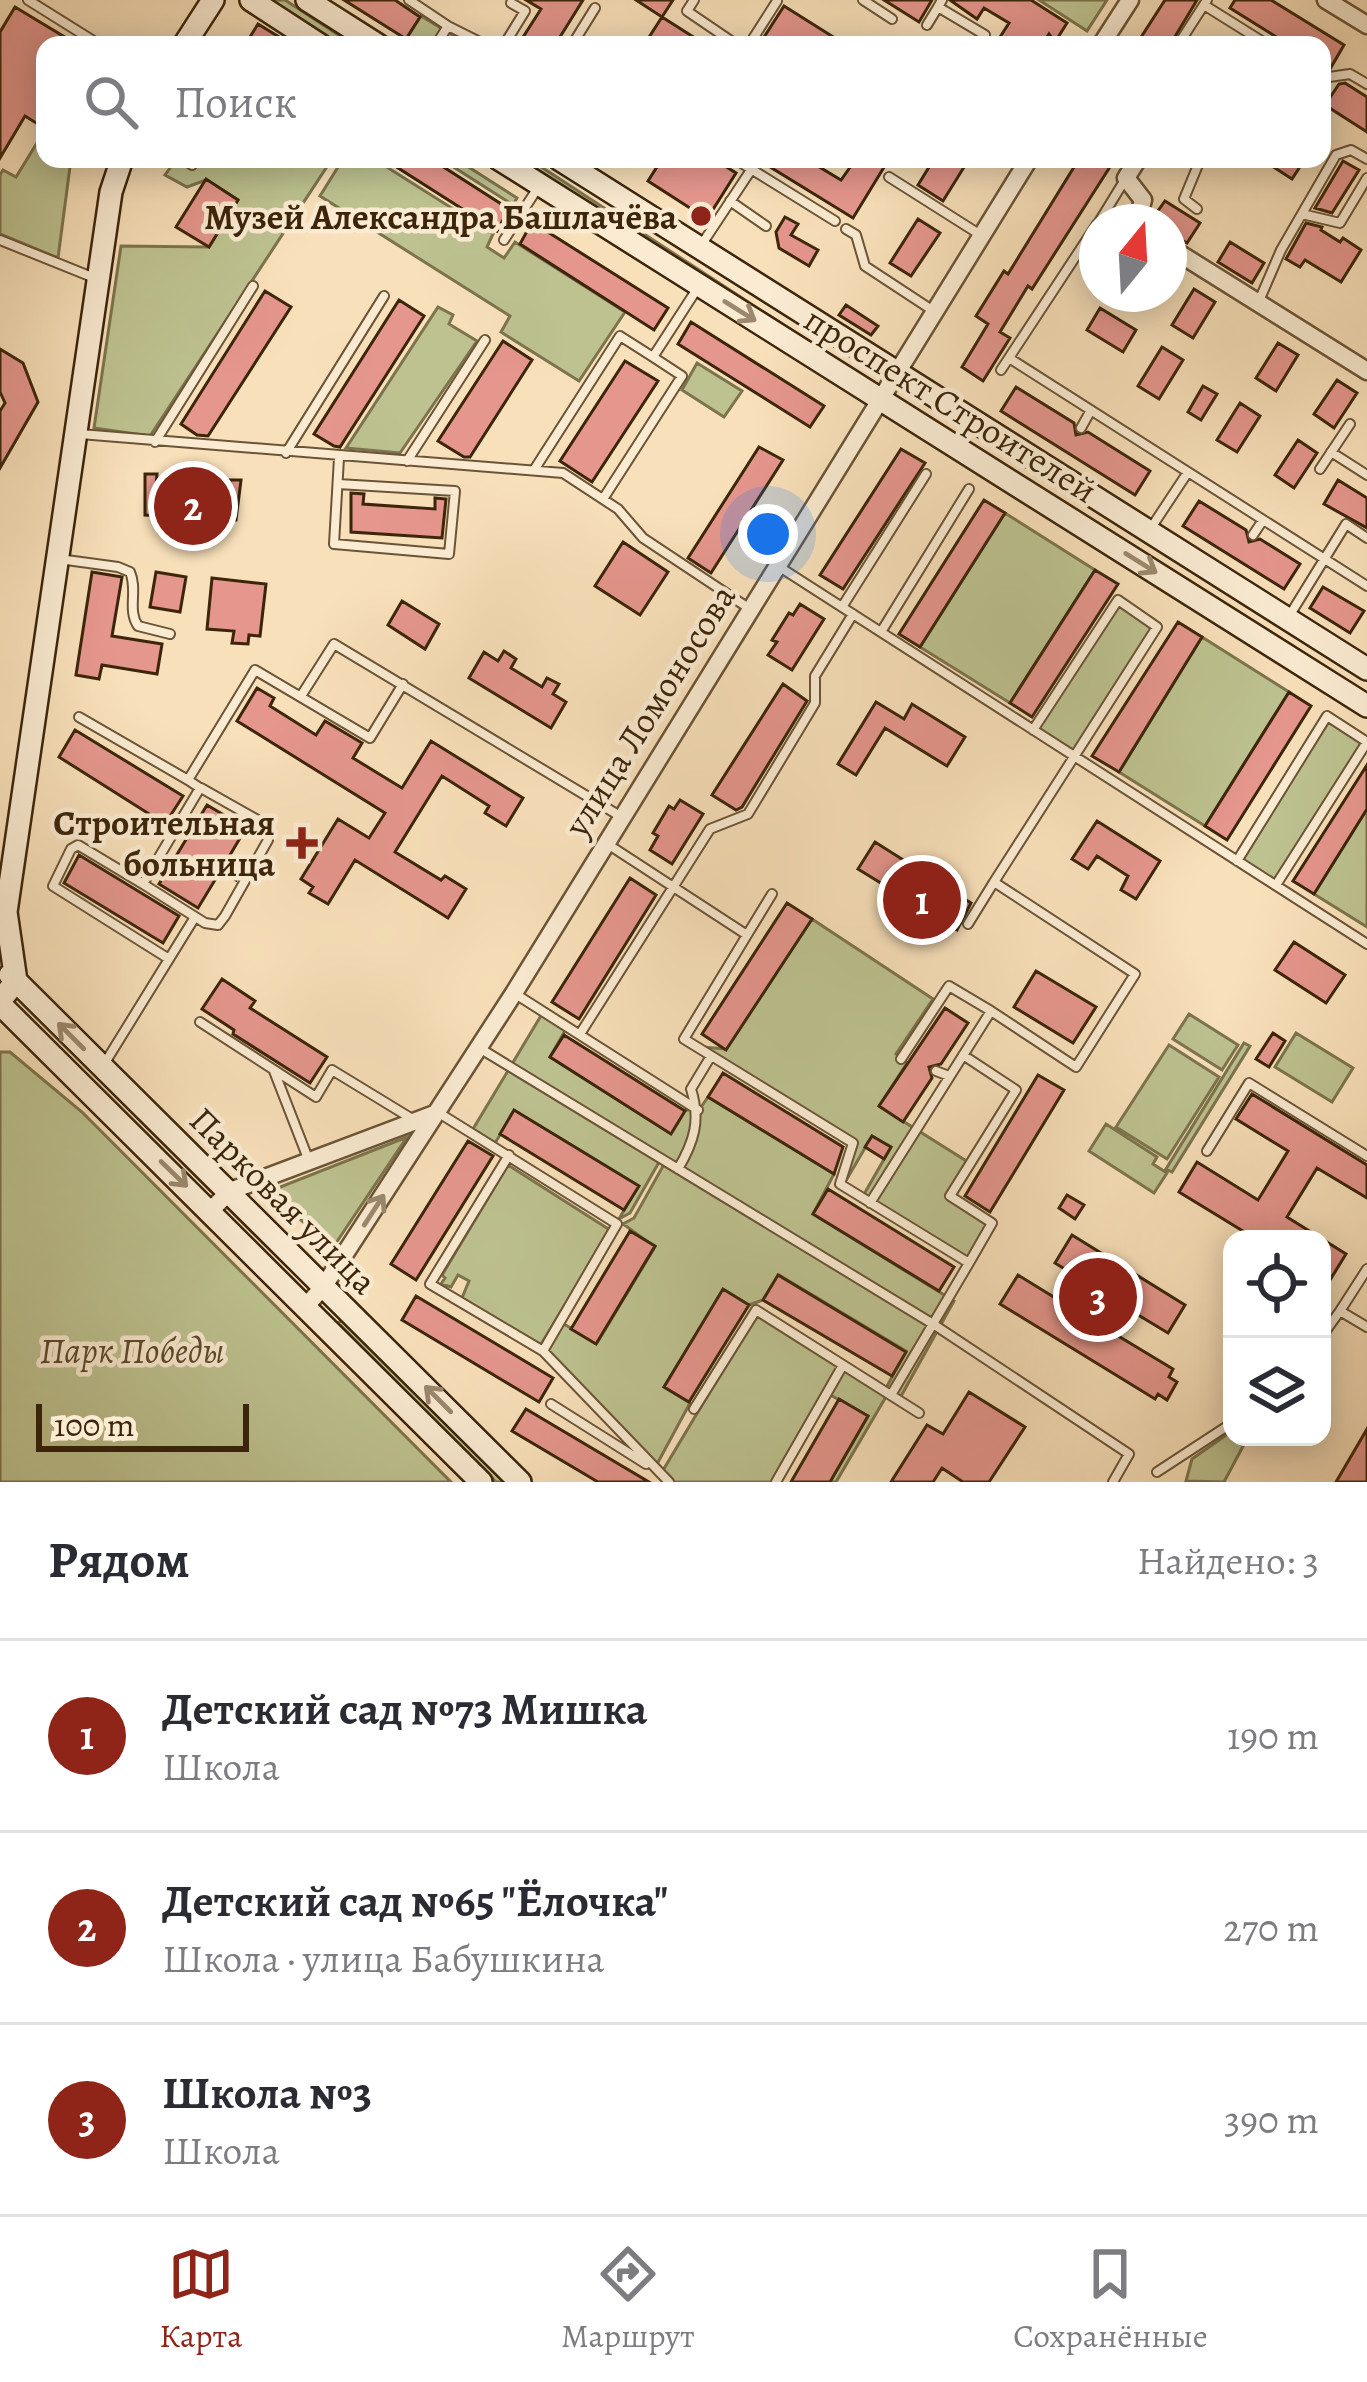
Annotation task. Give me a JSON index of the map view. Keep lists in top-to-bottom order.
{
  "streets": {
    "main road": ["проспект Строителей", "Парковая улица"],
    "street": ["улица Ломоносова"]
  },
  "crossings": [
    ["проспект Строителей", "улица Ломоносова"],
    ["улица Ломоносова", "Парковая улица"]
  ],
  "parks": ["Парк Победы"],
  "places": {
    "other": ["Музей Александра Башлачёва"],
    "health": ["Строительная больница"]
  },
  "scale_bar": "100 m",
  "north": "top",
  "page": {
    "search": "Поиск",
    "pins": ["2", "1", "3"],
    "scale": "100 m",
    "heading": ["Рядом", "Найдено: 3"],
    "list": [
      {
        "mark": "1",
        "name": "Детский сад №73 Мишка",
        "note": "Школа",
        "value": "190 m"
      },
      {
        "mark": "2",
        "name": "Детский сад №65 \"Ёлочка\"",
        "note": "Школа · улица Бабушкина",
        "value": "270 m"
      },
      {
        "mark": "3",
        "name": "Школа №3",
        "note": "Школа",
        "value": "390 m"
      }
    ],
    "nav": ["Карта", "Маршрут", "Сохранённые"]
  }
}
